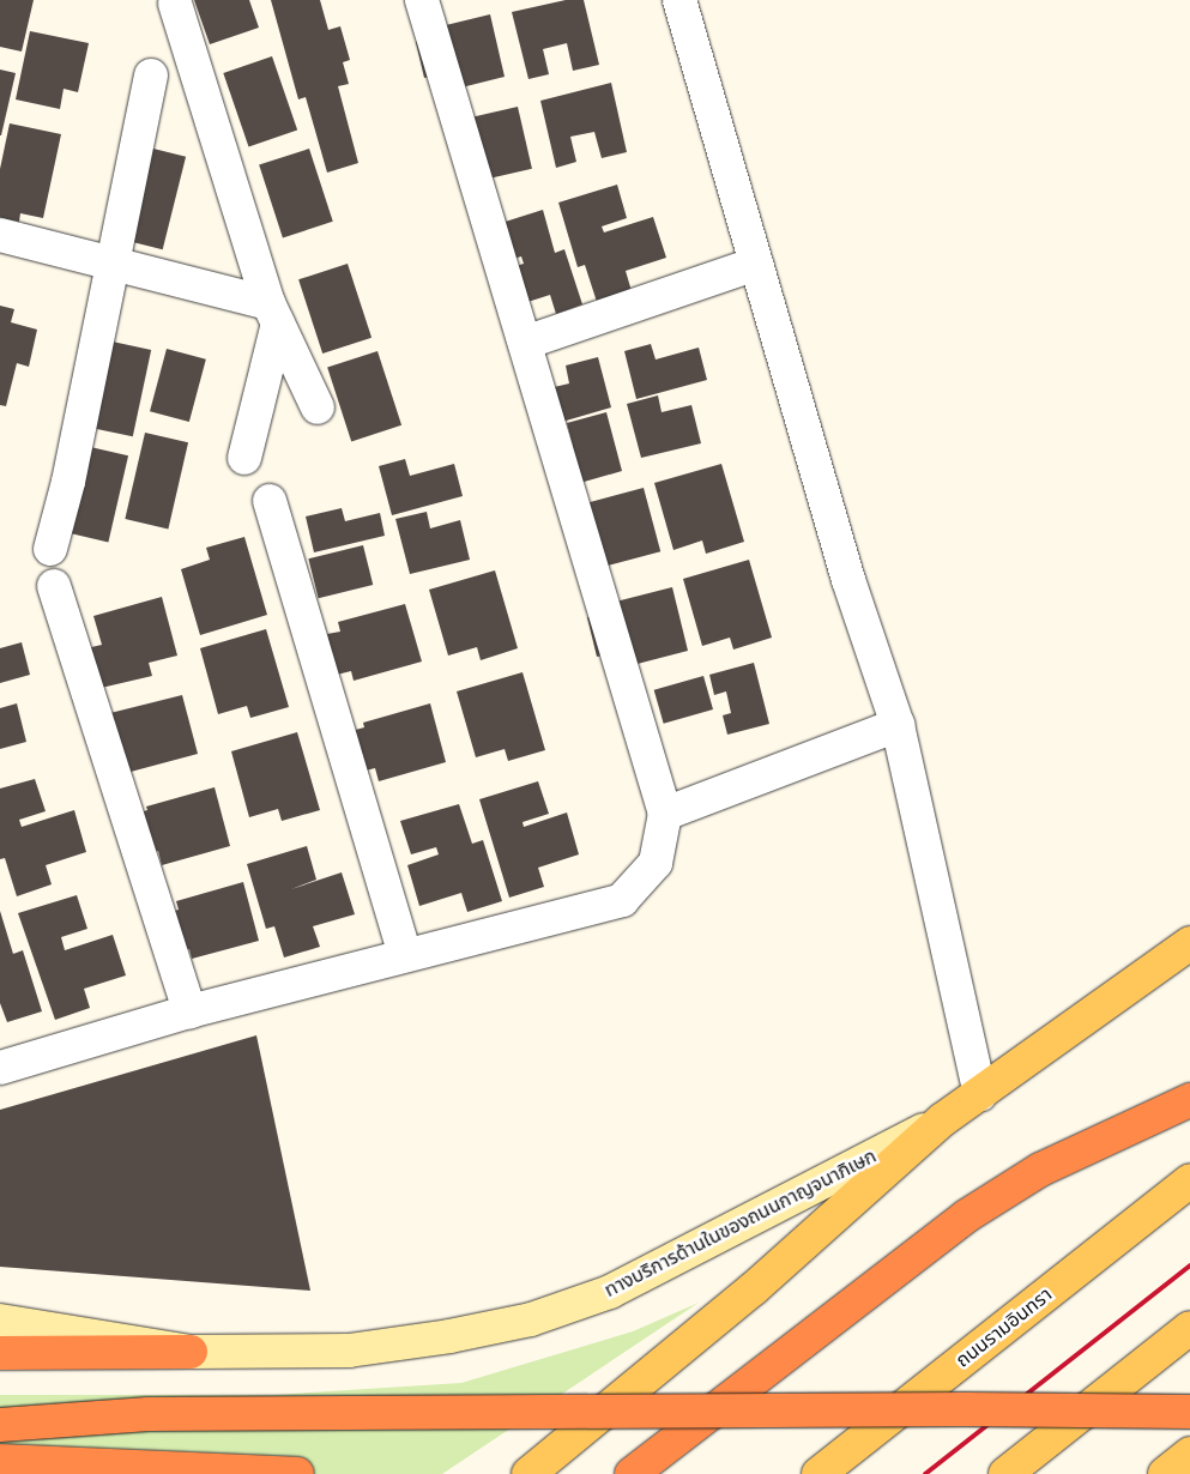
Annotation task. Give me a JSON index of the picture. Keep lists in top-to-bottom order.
{
  "streets": {
    "main road": ["ทางบริการด้านในของถนนกาญจนาภิเษก", "ถนนรามอินทรา"]
  }
}
